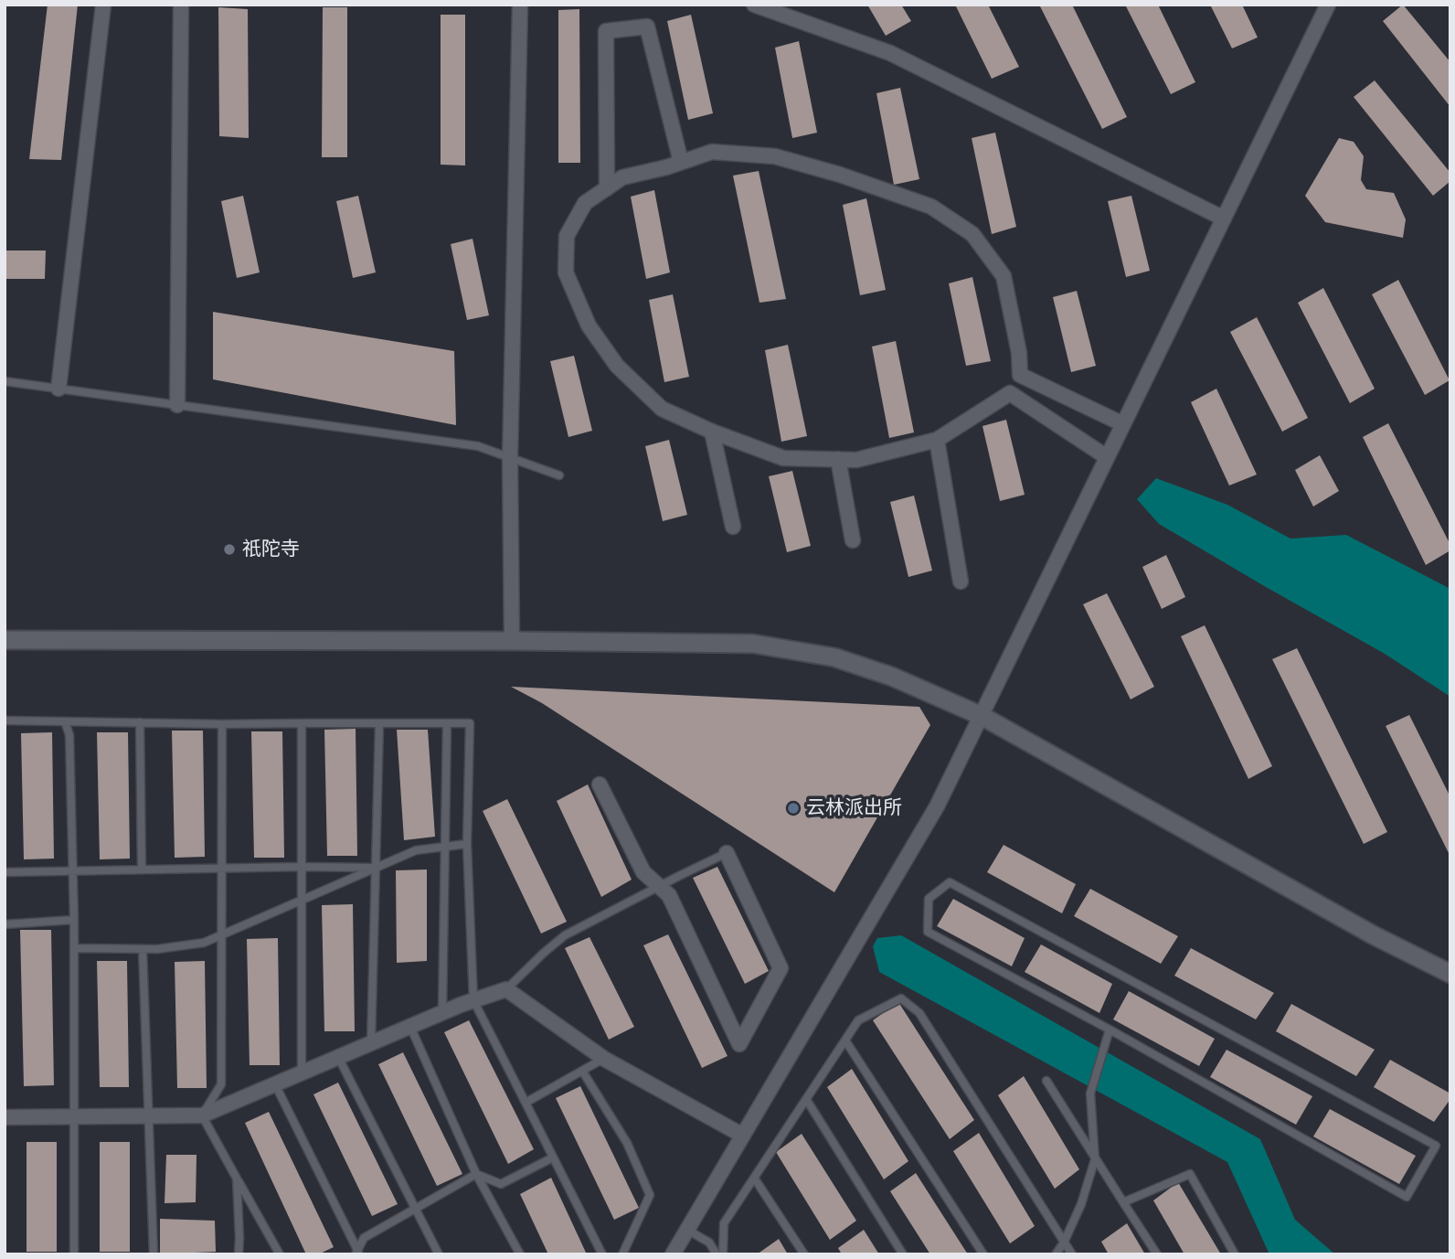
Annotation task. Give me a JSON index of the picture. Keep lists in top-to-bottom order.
{
  "places": ["祇陀寺", "云林派出所"]
}
